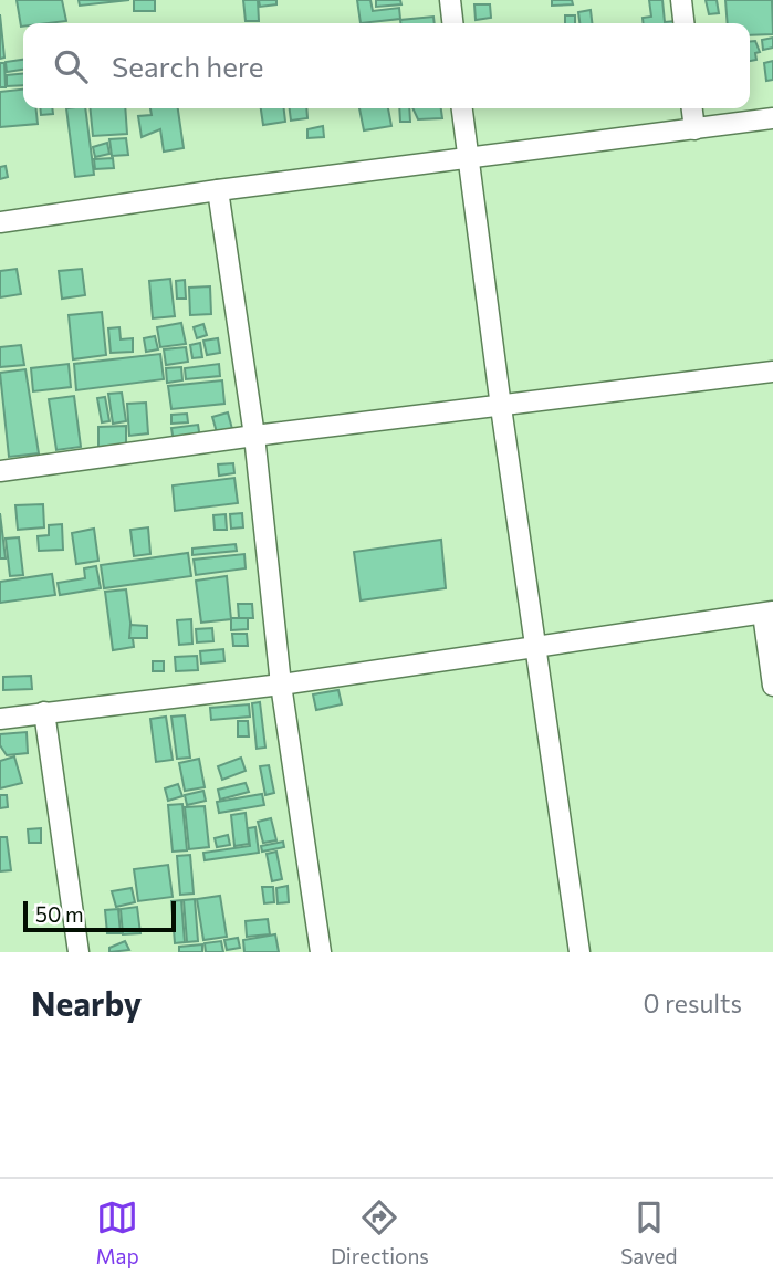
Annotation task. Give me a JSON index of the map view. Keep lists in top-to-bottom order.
{
  "scale_bar": "50 m",
  "page": {
    "search": "Search here",
    "scale": "50 m",
    "heading": ["Nearby", "0 results"],
    "nav": ["Map", "Directions", "Saved"]
  }
}
